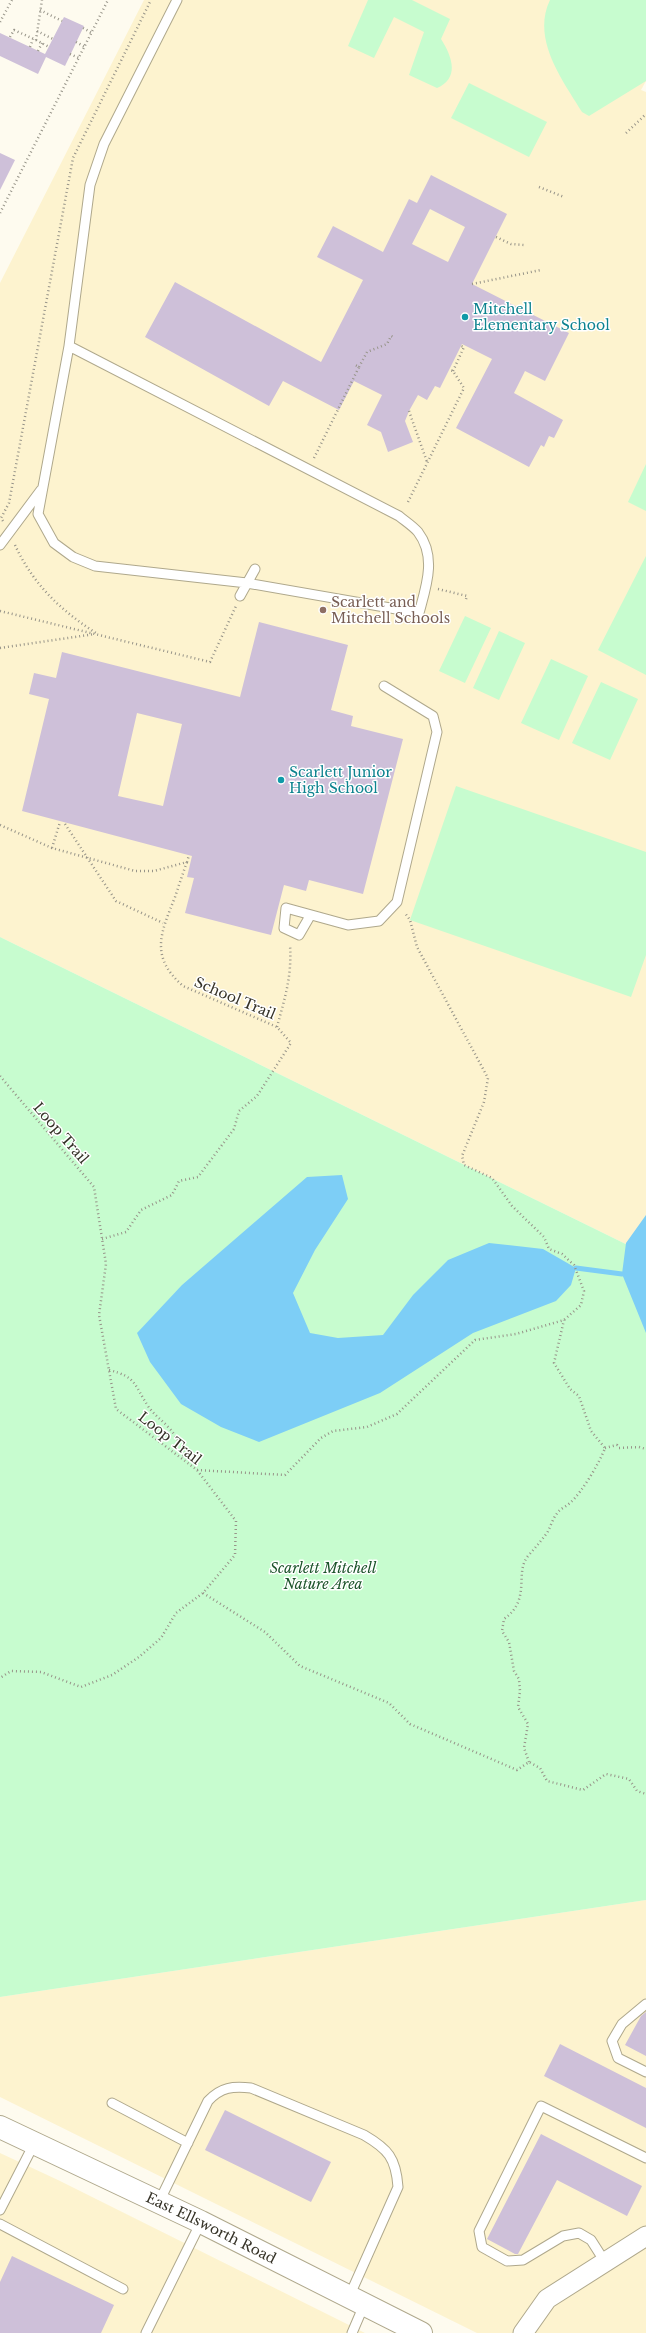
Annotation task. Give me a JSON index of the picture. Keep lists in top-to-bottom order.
{
  "streets": {
    "main road": ["East Ellsworth Road"],
    "path": ["School Trail", "Loop Trail"]
  },
  "crossings": [
    ["School Trail", "Loop Trail"]
  ],
  "parks": ["Scarlett Mitchell Nature Area"],
  "places": ["Mitchell Elementary School", "Scarlett and Mitchell Schools", "Scarlett Junior High School"]
}
